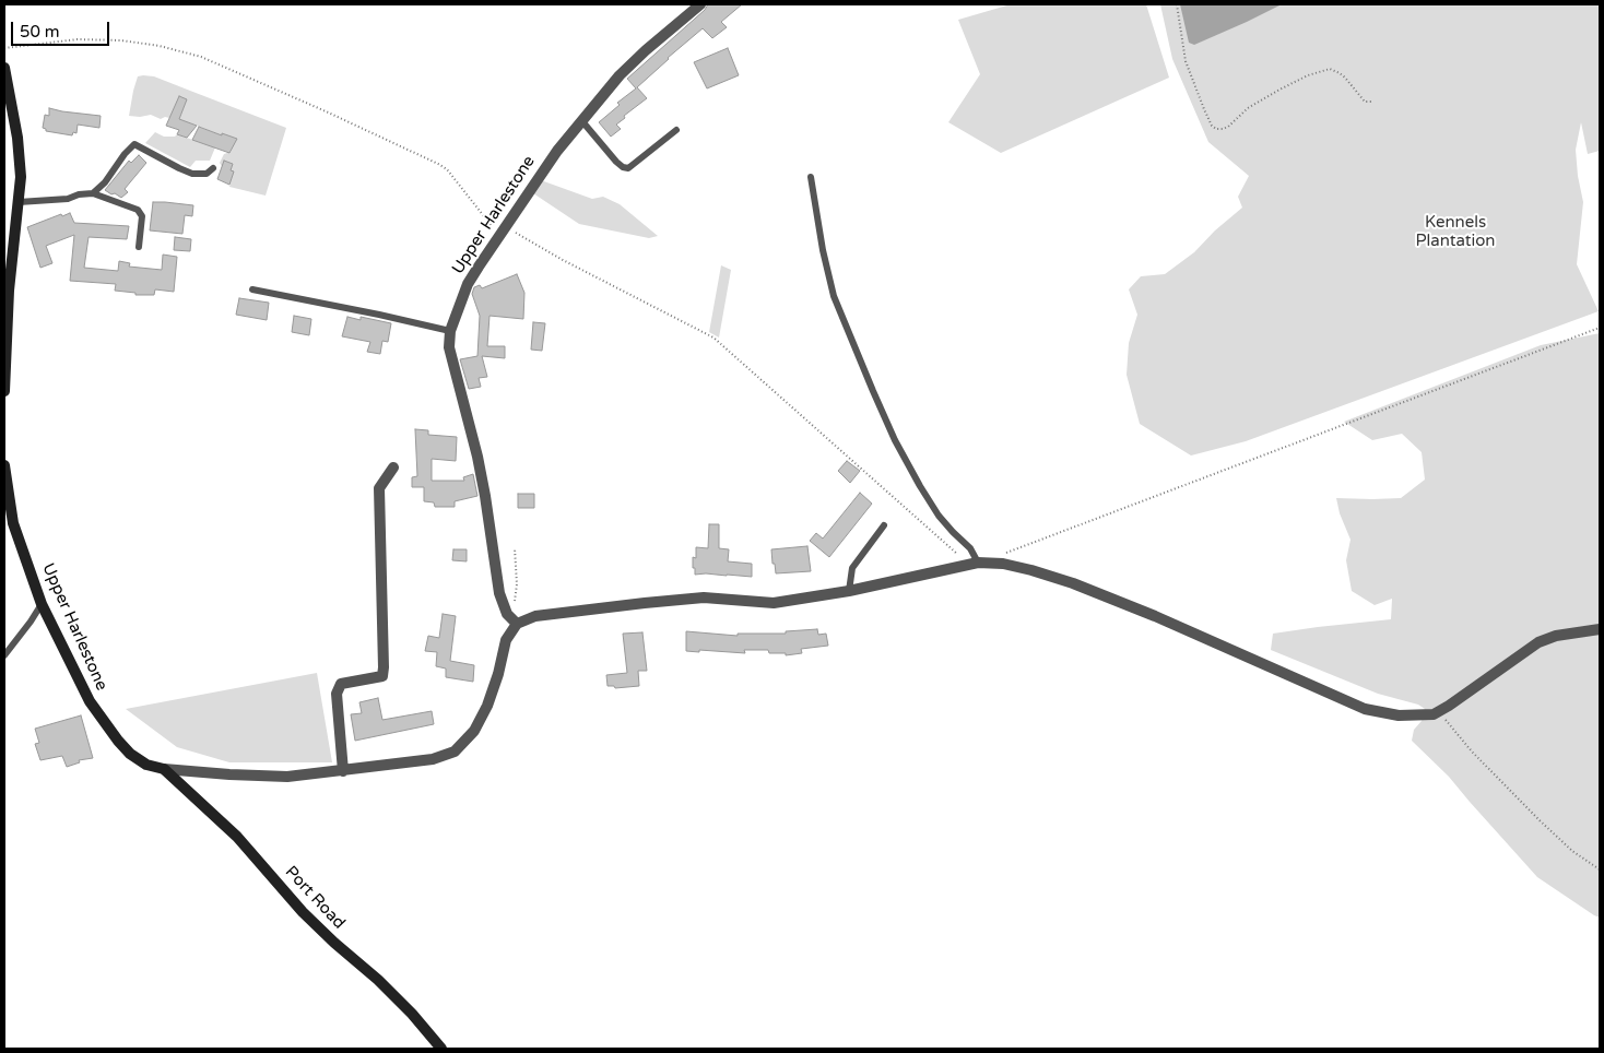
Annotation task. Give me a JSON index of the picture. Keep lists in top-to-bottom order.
{
  "streets": {
    "street": ["Upper Harlestone", "Port Road"]
  },
  "crossings": [
    ["Upper Harlestone", "Port Road"]
  ],
  "parks": ["Kennels Plantation"],
  "scale_bar": "50 m"
}
